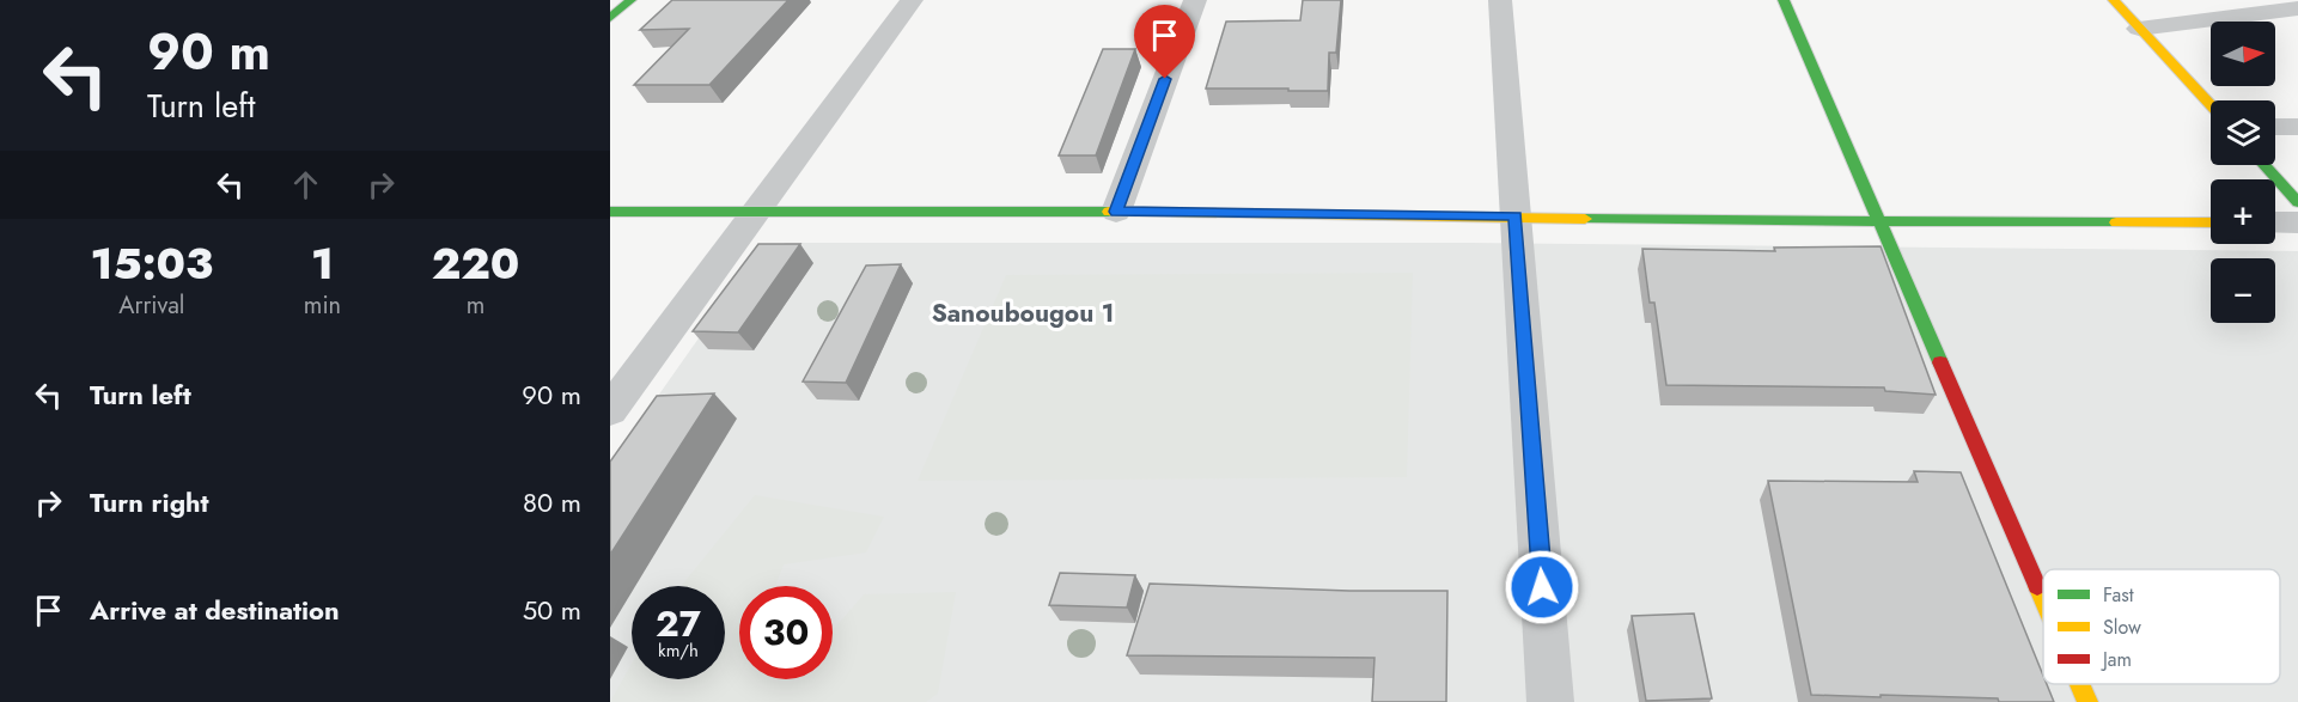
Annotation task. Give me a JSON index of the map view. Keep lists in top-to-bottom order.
{
  "districts": ["Sanoubougou 1"],
  "legend": ["Fast", "Slow", "Jam"],
  "north": "right",
  "page": {
    "turn": ["90 m", "Turn left"],
    "map_buttons": ["+", "−"],
    "eta": [
      "15:03",
      "Arrival",
      "1",
      "min",
      "220",
      "m"
    ],
    "list": [
      {
        "name": "Turn left",
        "value": "90 m"
      },
      {
        "name": "Turn right",
        "value": "80 m"
      },
      {
        "name": "Arrive at destination",
        "value": "50 m"
      }
    ],
    "speed": "27 km/h",
    "limit": "30"
  }
}
